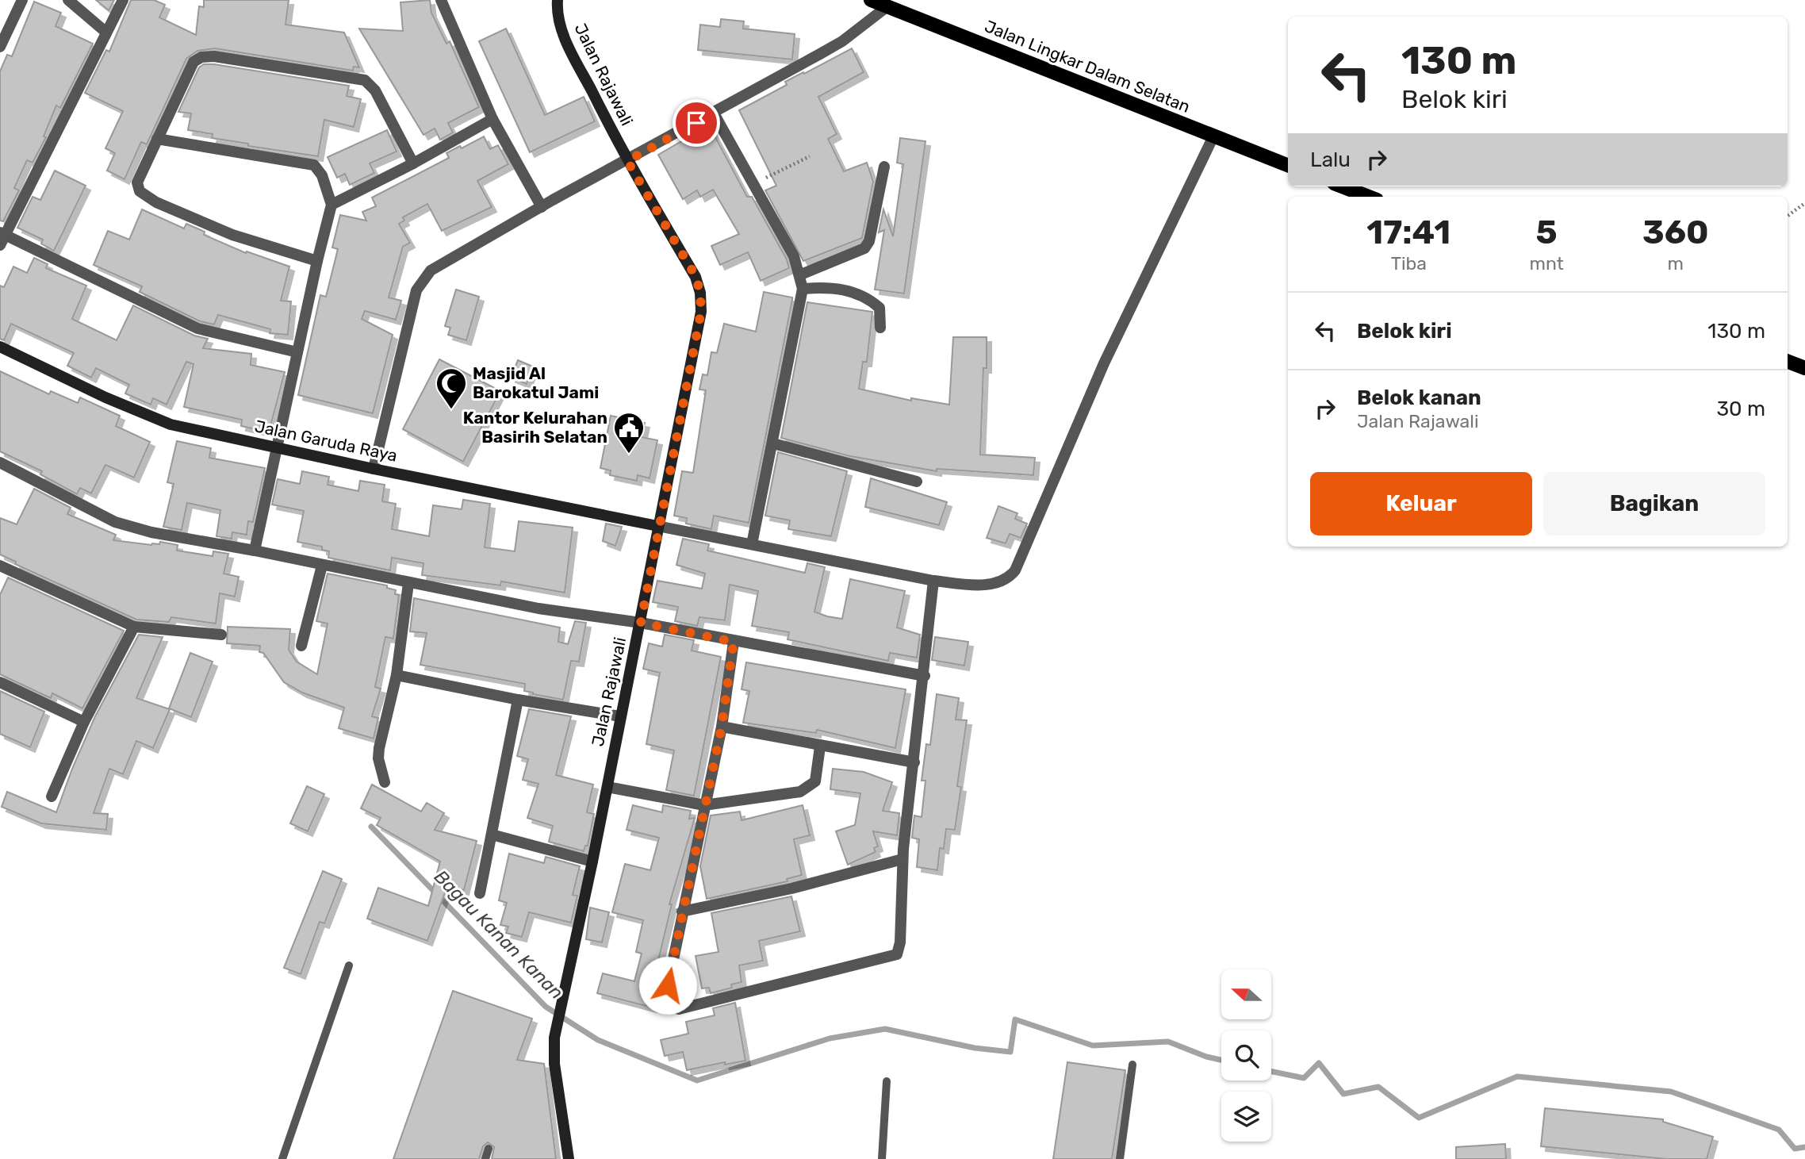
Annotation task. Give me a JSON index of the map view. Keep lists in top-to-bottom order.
{
  "streets": {
    "main road": ["Jalan Lingkar Dalam Selatan"],
    "street": ["Jalan Rajawali", "Jalan Garuda Raya"]
  },
  "crossings": [
    ["Jalan Rajawali", "Jalan Garuda Raya"]
  ],
  "water": ["Bagau Kanan Kanan"],
  "places": {
    "mosque": ["Masjid Al Barokatul Jami"],
    "public building": ["Kantor Kelurahan Basirih Selatan"]
  },
  "north": "left",
  "page": {
    "turn": ["130 m", "Belok kiri"],
    "then": "Lalu",
    "eta": [
      "17:41",
      "Tiba",
      "5",
      "mnt",
      "360",
      "m"
    ],
    "list": [
      {
        "name": "Belok kiri",
        "value": "130 m"
      },
      {
        "name": "Belok kanan",
        "note": "Jalan Rajawali",
        "value": "30 m"
      }
    ],
    "buttons": ["Keluar", "Bagikan"]
  }
}
